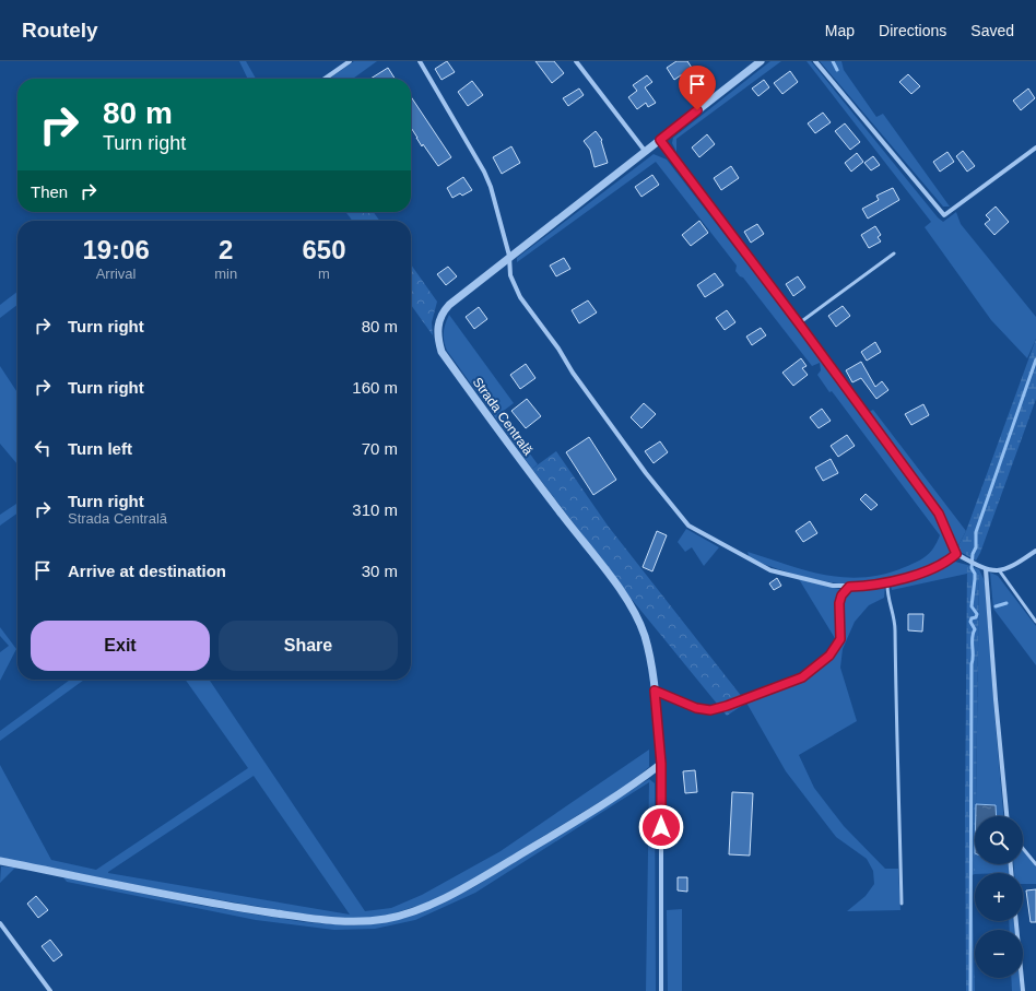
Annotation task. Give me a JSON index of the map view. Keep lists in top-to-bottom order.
{
  "streets": {
    "street": ["Strada Centrală"]
  },
  "page": {
    "header": "Routely",
    "nav": ["Map", "Directions", "Saved"],
    "turn": ["80 m", "Turn right"],
    "then": "Then",
    "eta": [
      "19:06",
      "Arrival",
      "2",
      "min",
      "650",
      "m"
    ],
    "list": [
      {
        "name": "Turn right",
        "value": "80 m"
      },
      {
        "name": "Turn right",
        "value": "160 m"
      },
      {
        "name": "Turn left",
        "value": "70 m"
      },
      {
        "name": "Turn right",
        "note": "Strada Centrală",
        "value": "310 m"
      },
      {
        "name": "Arrive at destination",
        "value": "30 m"
      }
    ],
    "buttons": ["Exit", "Share"],
    "map_buttons": ["+", "−"]
  }
}
